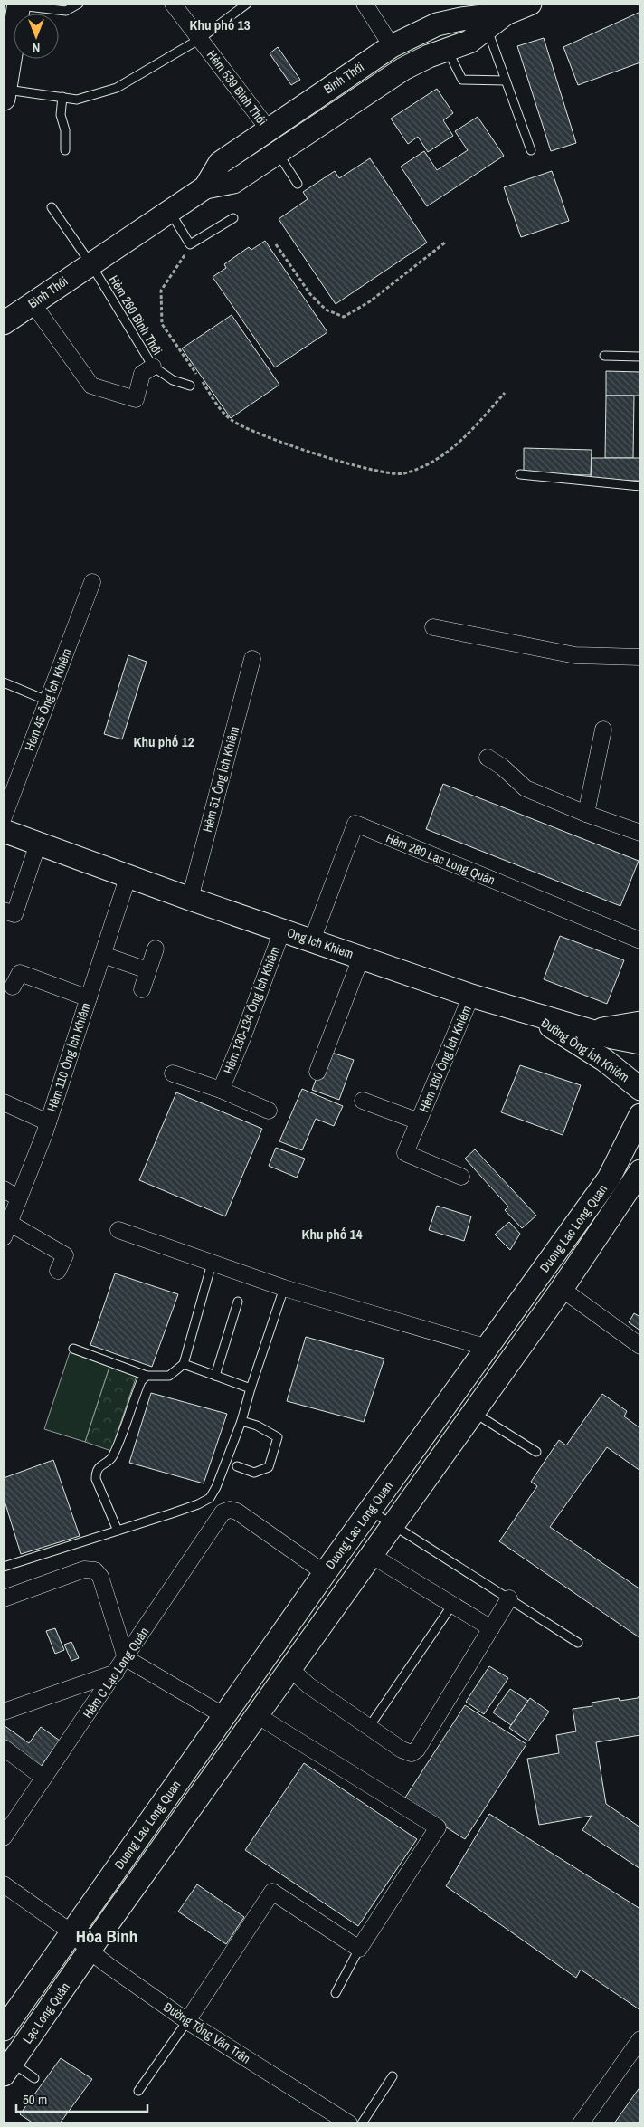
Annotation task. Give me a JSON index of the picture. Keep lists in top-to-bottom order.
{
  "streets": {
    "main road": [
      "Bình Thới",
      "Ong Ich Khiem",
      "Đường Ông Ích Khiêm",
      "Duong Lac Long Quan",
      "Lạc Long Quân"
    ],
    "street": [
      "Hẻm 539 Bình Thới",
      "Hẻm 45 Ông Ích Khiêm",
      "Hẻm 51 Ông Ích Khiêm",
      "Hẻm 280 Lạc Long Quân",
      "Hẻm 130-134 Ông Ích Khiêm",
      "Hẻm 110 Ông Ích Khiêm",
      "Hẻm 160 Ông Ích Khiêm",
      "Hẻm C Lạc Long Quân",
      "Đường Tống Văn Trân"
    ],
    "lane": ["Hẻm 260 Bình Thới"]
  },
  "crossings": [
    ["Bình Thới", "Hẻm 539 Bình Thới"],
    ["Bình Thới", "Hẻm 260 Bình Thới"],
    ["Hẻm 51 Ông Ích Khiêm", "Ong Ich Khiem"],
    ["Hẻm 280 Lạc Long Quân", "Ong Ich Khiem"],
    ["Ong Ich Khiem", "Hẻm 130-134 Ông Ích Khiêm"],
    ["Ong Ich Khiem", "Đường Ông Ích Khiêm"],
    ["Ong Ich Khiem", "Hẻm 110 Ông Ích Khiêm"],
    ["Ong Ich Khiem", "Hẻm 160 Ông Ích Khiêm"],
    ["Duong Lac Long Quan", "Hẻm C Lạc Long Quân"],
    ["Duong Lac Long Quan", "Lạc Long Quân"],
    ["Duong Lac Long Quan", "Đường Tống Văn Trân"],
    ["Lạc Long Quân", "Đường Tống Văn Trân"]
  ],
  "districts": [
    "Khu phố 13",
    "Khu phố 12",
    "Khu phố 14",
    "Hòa Bình"
  ],
  "scale_bar": "50 m",
  "north": "bottom"
}
